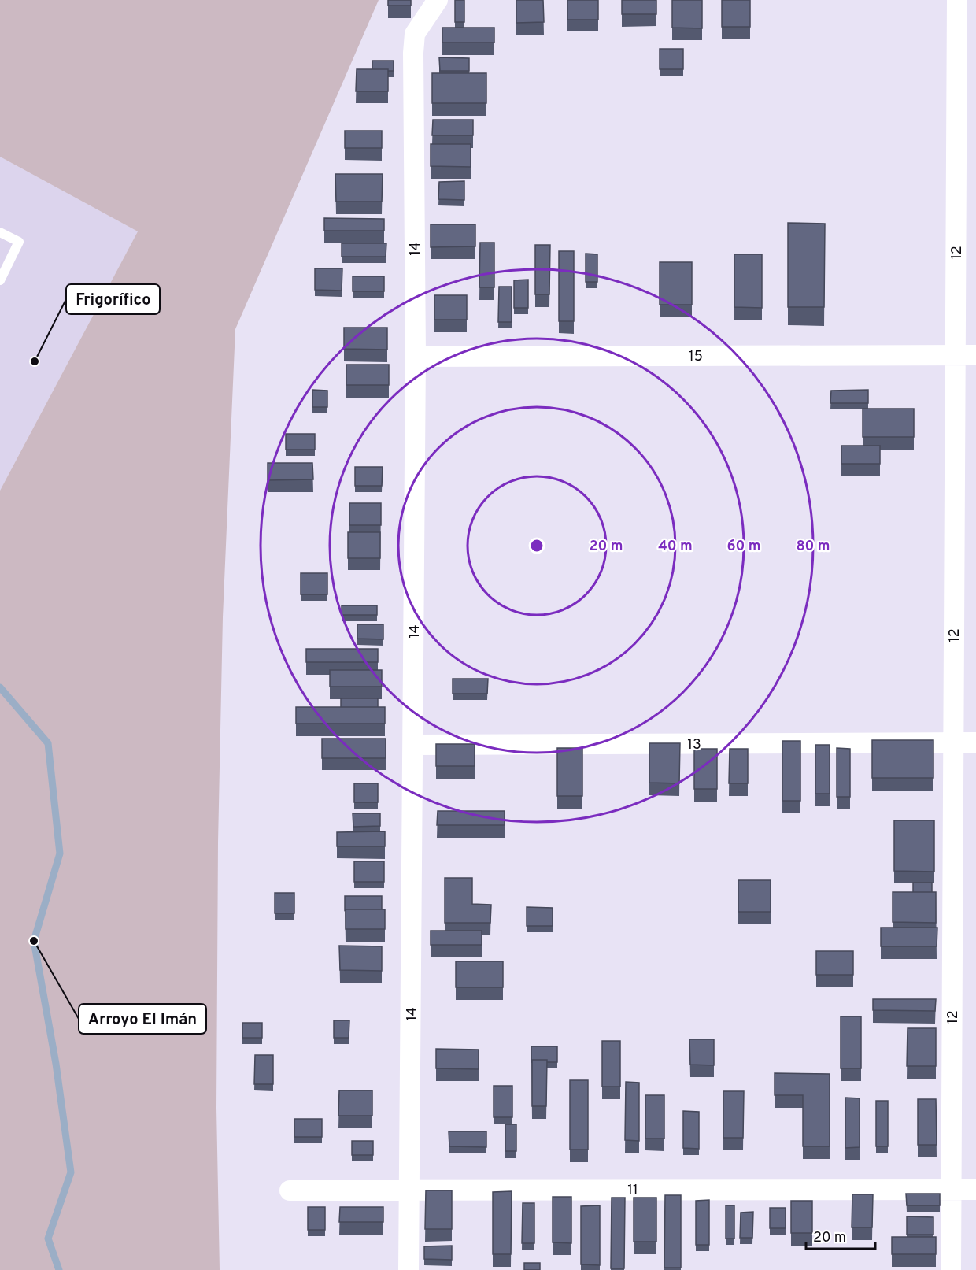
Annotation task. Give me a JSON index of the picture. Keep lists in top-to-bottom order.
{
  "streets": {
    "street": [
      "14",
      "12",
      "15",
      "13",
      "11"
    ]
  },
  "crossings": [
    ["14", "15"],
    ["14", "13"],
    ["14", "11"],
    ["12", "15"],
    ["12", "13"],
    ["12", "11"]
  ],
  "places": ["Frigorífico", "Arroyo El Imán"],
  "scale_bar": "20 m",
  "rings": [
    "20 m",
    "40 m",
    "60 m",
    "80 m"
  ]
}
